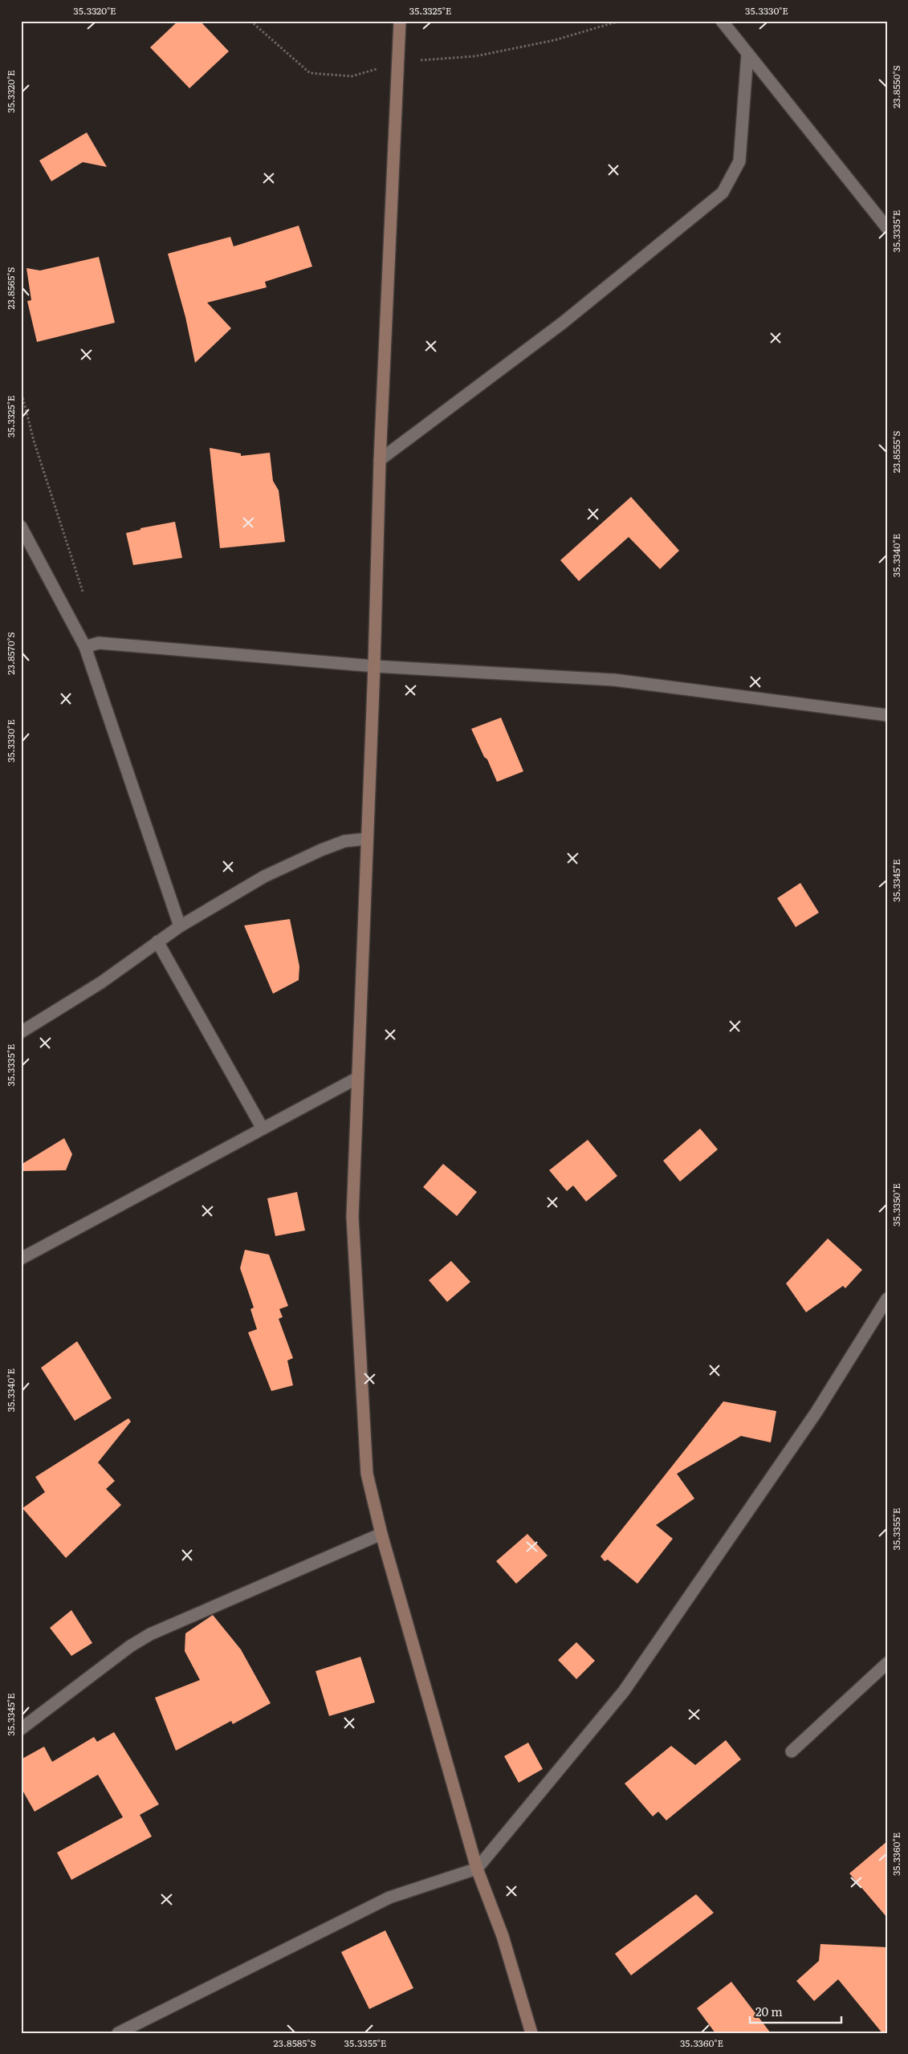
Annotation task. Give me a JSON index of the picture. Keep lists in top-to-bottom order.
{
  "scale_bar": "20 m",
  "coordinates": [
    "35.3320°E",
    "35.3325°E",
    "35.3330°E",
    "23.8550°S",
    "35.3335°E",
    "23.8565°S",
    "23.8555°S",
    "35.3340°E",
    "23.8570°S",
    "35.3345°E",
    "35.3350°E",
    "35.3355°E",
    "35.3360°E",
    "23.8585°S"
  ]
}
